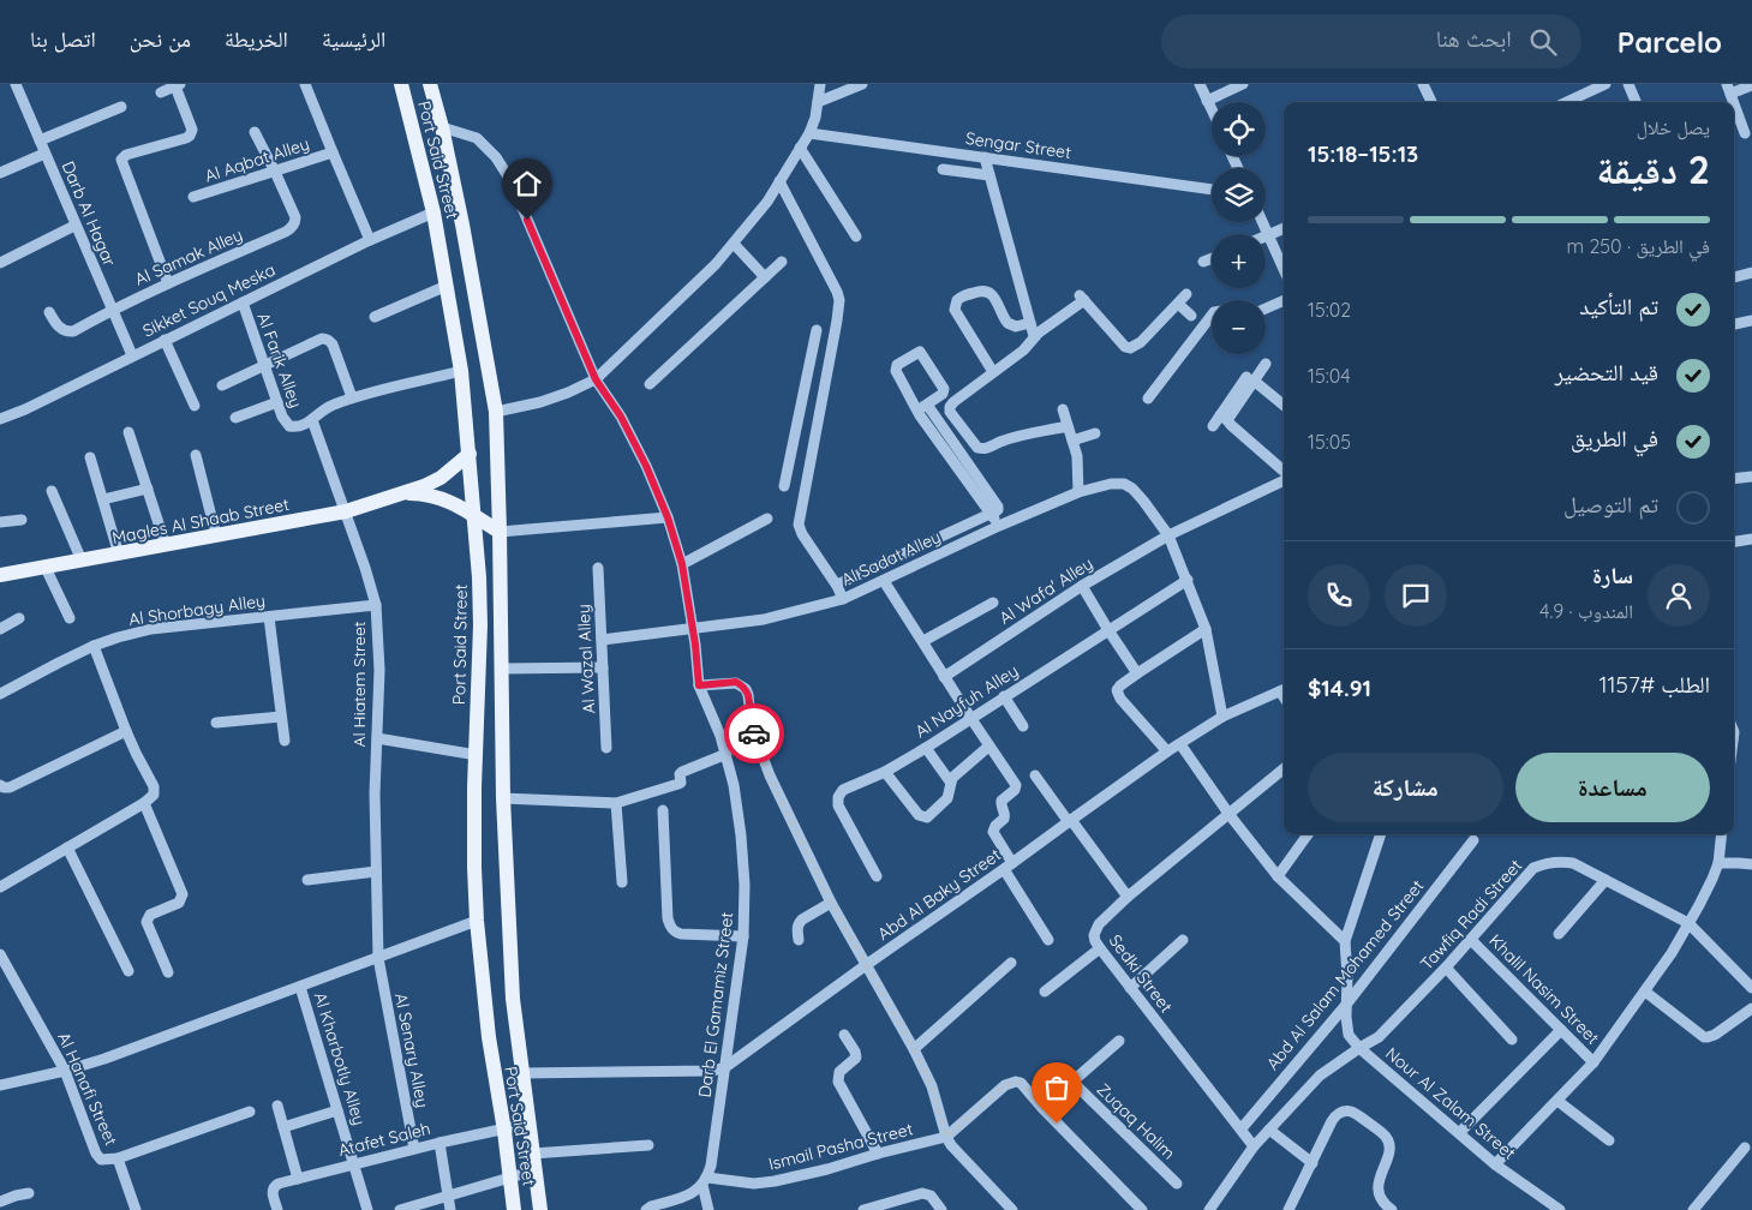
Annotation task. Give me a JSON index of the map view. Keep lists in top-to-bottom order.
{
  "streets": {
    "main road": ["Port Said Street", "Magles Al Shaab Street"],
    "street": [
      "Sengar Street",
      "Al Aqbat Alley",
      "Darb Al Hagar",
      "Al Samak Alley",
      "Sikket Souq Meska",
      "Al Farik Alley",
      "Al Sadat Alley",
      "Al Wafa' Alley",
      "Al Shorbagy Alley",
      "Al Wazal Alley",
      "Al Hiatem Street",
      "Al Nayfuh Alley",
      "Abd Al Baky Street",
      "Tawfiq Radi Street",
      "Sedki Street",
      "Abd Al Salam Mohamed Street",
      "Khalil Nasim Street",
      "Darb El Gamamiz Street",
      "Al Senary Alley",
      "Al Kharbotly Alley",
      "Al Hanafi Street",
      "Nour Al Zalam Street",
      "Zuqaq Halim",
      "Atafet Saleh",
      "Ismail Pasha Street"
    ]
  },
  "crossings": [
    ["Al Aqbat Alley", "Al Samak Alley"],
    ["Port Said Street", "Sikket Souq Meska"],
    ["Port Said Street", "Magles Al Shaab Street"],
    ["Port Said Street", "Abd Al Baky Street"],
    ["Port Said Street", "Darb El Gamamiz Street"],
    ["Port Said Street", "Atafet Saleh"],
    ["Darb Al Hagar", "Al Samak Alley"],
    ["Darb Al Hagar", "Sikket Souq Meska"],
    ["Sikket Souq Meska", "Al Farik Alley"],
    ["Al Farik Alley", "Al Hiatem Street"],
    ["Magles Al Shaab Street", "Al Hiatem Street"],
    ["Al Sadat Alley", "Al Wafa' Alley"],
    ["Al Sadat Alley", "Al Wazal Alley"],
    ["Al Sadat Alley", "Al Nayfuh Alley"],
    ["Al Sadat Alley", "Abd Al Baky Street"],
    ["Al Sadat Alley", "Darb El Gamamiz Street"],
    ["Al Shorbagy Alley", "Al Hiatem Street"],
    ["Al Hiatem Street", "Al Senary Alley"],
    ["Abd Al Baky Street", "Darb El Gamamiz Street"],
    ["Tawfiq Radi Street", "Sedki Street"],
    ["Tawfiq Radi Street", "Khalil Nasim Street"],
    ["Tawfiq Radi Street", "Nour Al Zalam Street"],
    ["Sedki Street", "Abd Al Salam Mohamed Street"],
    ["Abd Al Salam Mohamed Street", "Nour Al Zalam Street"],
    ["Darb El Gamamiz Street", "Ismail Pasha Street"],
    ["Al Senary Alley", "Atafet Saleh"],
    ["Al Kharbotly Alley", "Atafet Saleh"]
  ],
  "page": {
    "header": "Parcelo",
    "search": "ابحث هنا",
    "nav": [
      "الرئيسية",
      "الخريطة",
      "من نحن",
      "اتصل بنا"
    ],
    "map_buttons": ["+", "−"],
    "heading": ["2 دقيقة", "يصل خلال", "15:13–15:18"],
    "panel": [
      "سارة",
      "المندوب · 4.9",
      "الطلب #1157",
      "$14.91"
    ],
    "bar": "في الطريق · 250 m",
    "list": [
      ["تم التأكيد", "15:02"],
      ["قيد التحضير", "15:04"],
      ["في الطريق", "15:05"],
      "تم التوصيل"
    ],
    "buttons": ["مساعدة", "مشاركة"]
  }
}
